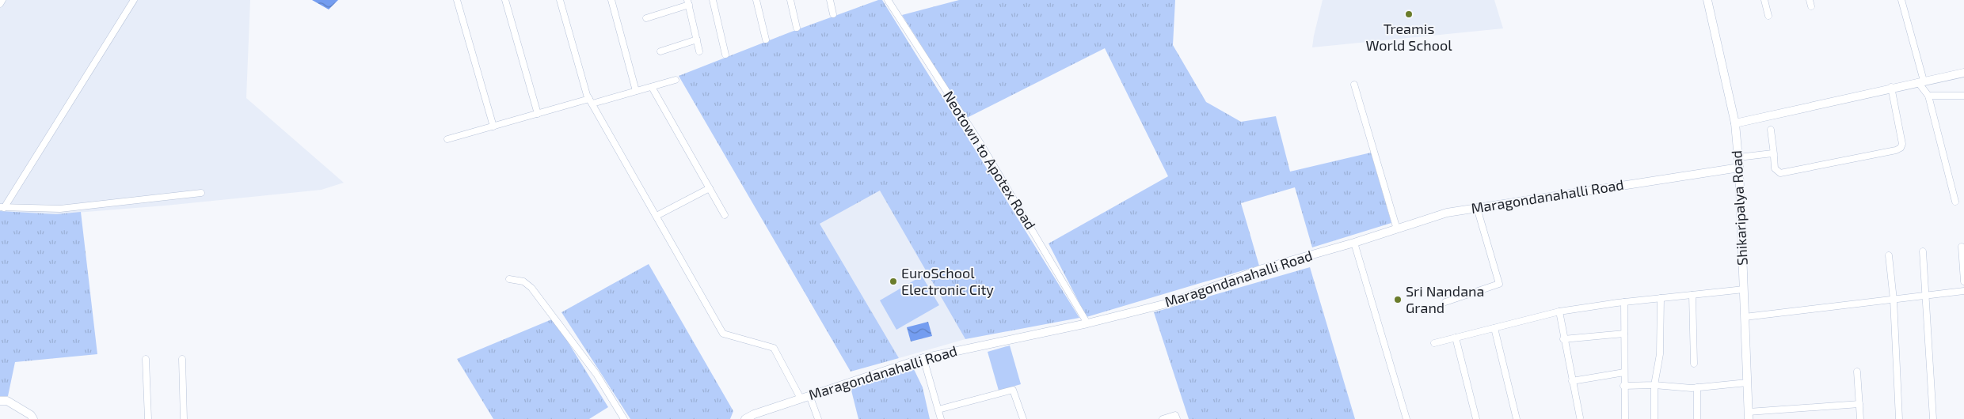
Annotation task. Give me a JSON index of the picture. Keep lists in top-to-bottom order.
{
  "streets": {
    "street": ["Neotown to Apotex Road", "Maragondanahalli Road", "Shikaripalya Road"]
  },
  "crossings": [
    ["Neotown to Apotex Road", "Maragondanahalli Road"],
    ["Maragondanahalli Road", "Shikaripalya Road"]
  ],
  "places": ["Treamis World School", "EuroSchool Electronic City", "Sri Nandana Grand"]
}
